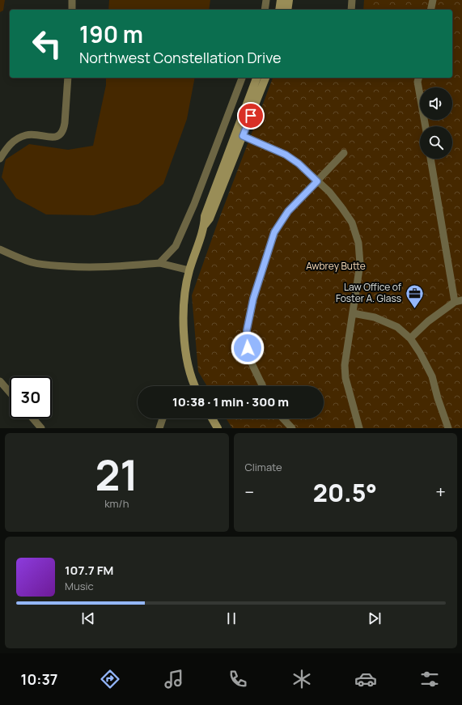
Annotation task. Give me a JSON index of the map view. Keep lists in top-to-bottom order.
{
  "parks": ["Awbrey Butte"],
  "places": {
    "office": ["Law Office of Foster A. Glass"]
  },
  "page": {
    "turn": ["190 m", "Northwest Constellation Drive"],
    "limit": "30",
    "trip": "10:38 · 1 min · 300 m",
    "tile": [
      ["21", "km/h"],
      "Climate"
    ],
    "heat": ["−", "20.5°", "+"],
    "song": ["107.7 FM", "Music"],
    "tabs": "10:37"
  }
}
